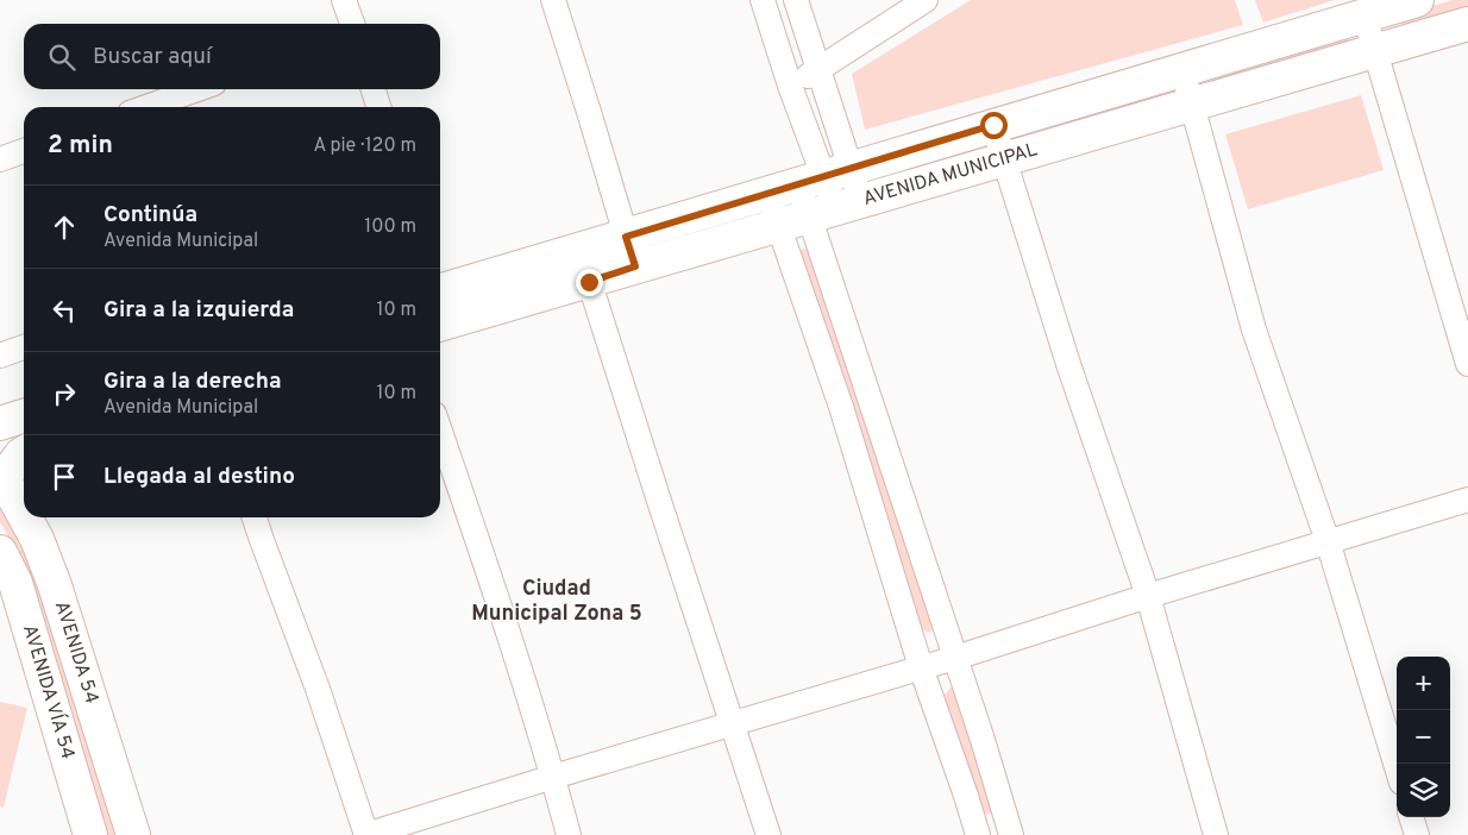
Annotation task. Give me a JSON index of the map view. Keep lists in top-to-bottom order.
{
  "streets": {
    "street": ["AVENIDA MUNICIPAL", "AVENIDA 54", "AVENIDA VÍA 54"]
  },
  "districts": ["Ciudad Municipal Zona 5"],
  "page": {
    "search": "Buscar aquí",
    "heading": ["2 min", "A pie · 120 m"],
    "list": [
      ["Continúa", "Avenida Municipal", "100 m"],
      ["Gira a la izquierda", "10 m"],
      ["Gira a la derecha", "Avenida Municipal", "10 m"],
      "Llegada al destino"
    ],
    "map_buttons": ["+", "−"]
  }
}
